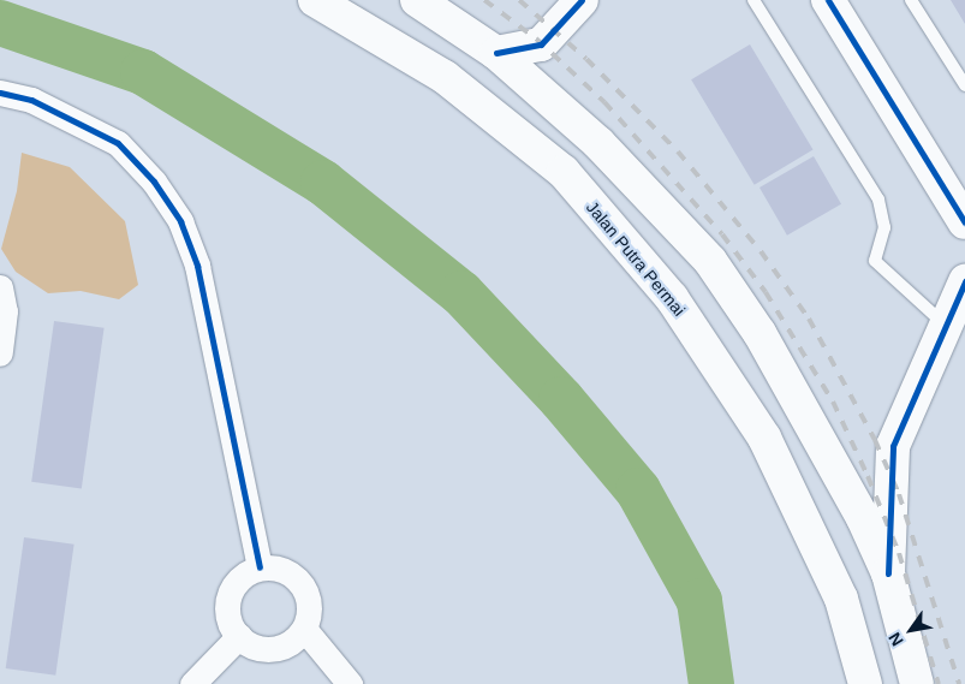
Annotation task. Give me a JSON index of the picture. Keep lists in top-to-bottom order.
{
  "streets": {
    "main road": ["Jalan Putra Permai"]
  },
  "north": "bottom left"
}
